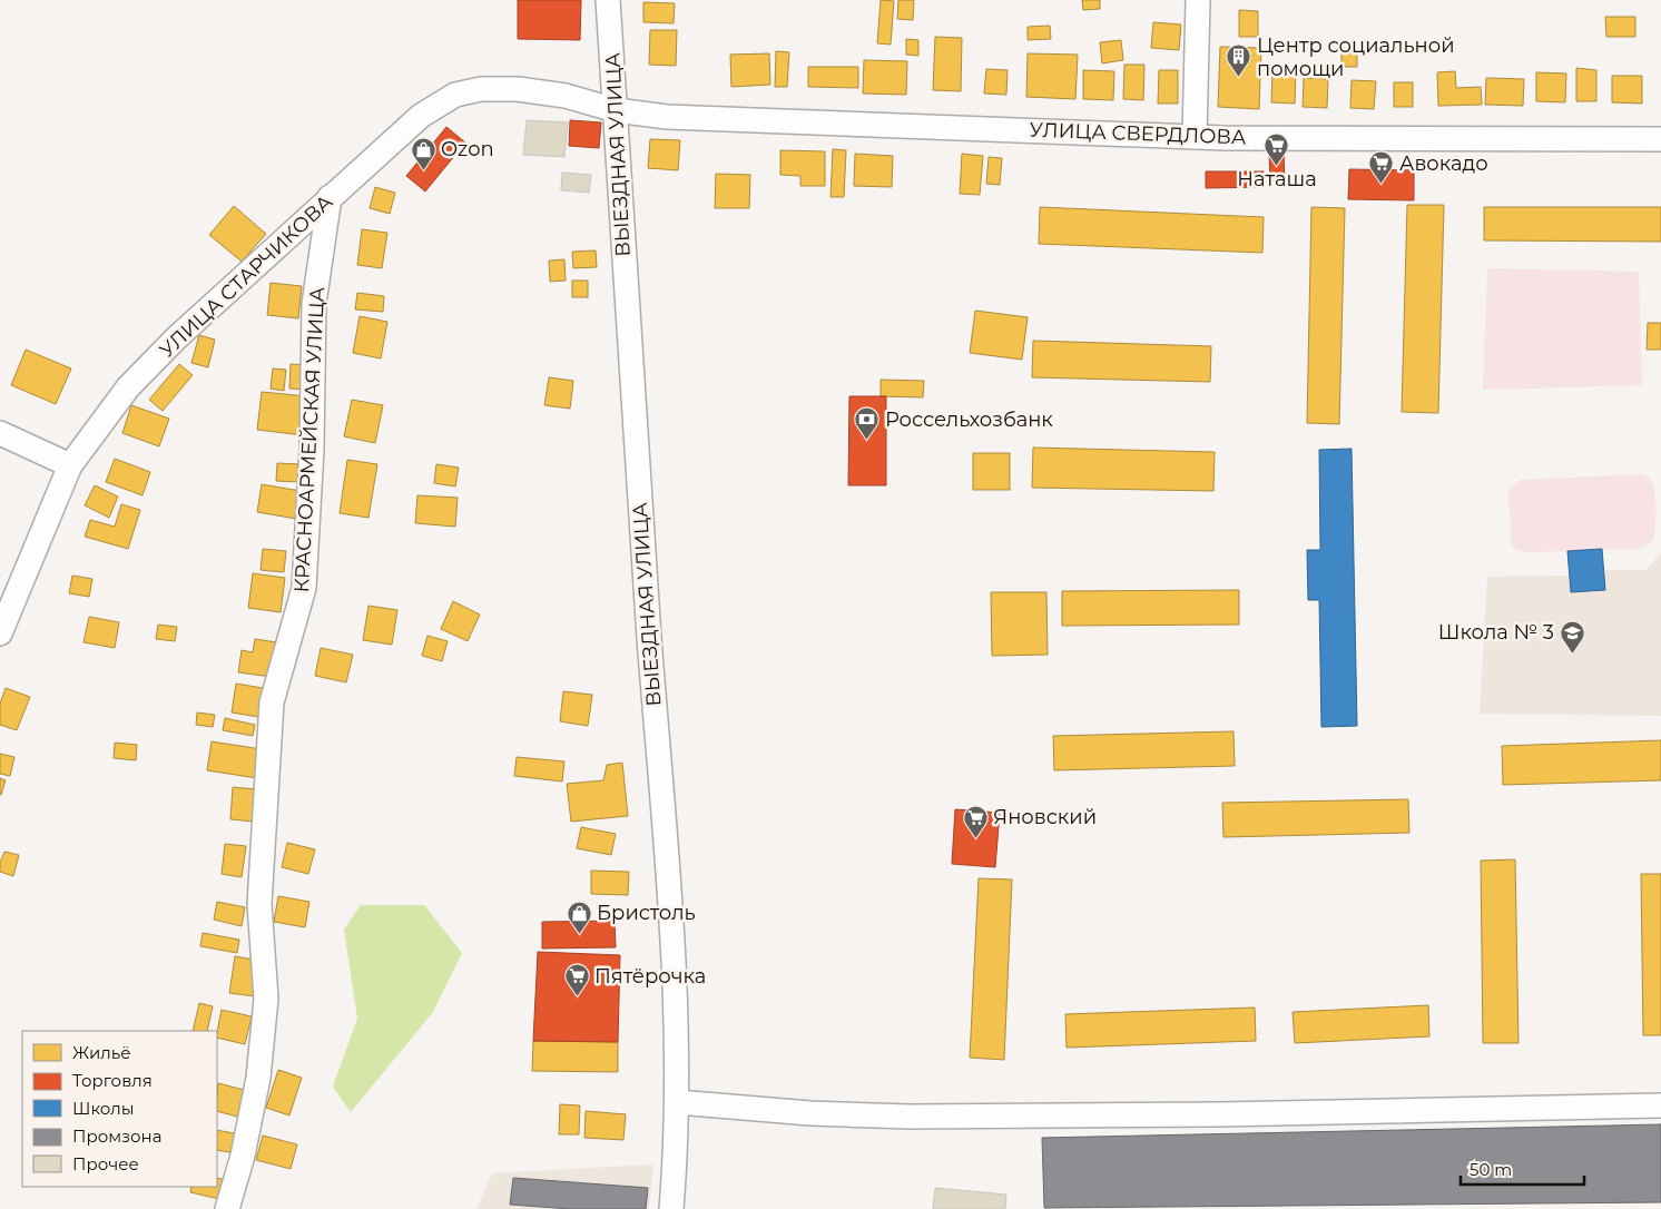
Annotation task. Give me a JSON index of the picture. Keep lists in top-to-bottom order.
{
  "streets": {
    "street": [
      "УЛИЦА СВЕРДЛОВА",
      "ВЫЕЗДНАЯ УЛИЦА",
      "УЛИЦА СТАРЧИКОВА",
      "КРАСНОАРМЕЙСКАЯ УЛИЦА"
    ]
  },
  "crossings": [
    ["УЛИЦА СВЕРДЛОВА", "ВЫЕЗДНАЯ УЛИЦА"],
    ["УЛИЦА СВЕРДЛОВА", "УЛИЦА СТАРЧИКОВА"],
    ["ВЫЕЗДНАЯ УЛИЦА", "УЛИЦА СТАРЧИКОВА"],
    ["УЛИЦА СТАРЧИКОВА", "КРАСНОАРМЕЙСКАЯ УЛИЦА"]
  ],
  "places": {
    "building": ["Центр социальной помощи"],
    "supermarket": [
      "Наташа",
      "Авокадо",
      "Яновский",
      "Пятёрочка"
    ],
    "shop": ["Ozon", "Бристоль"],
    "bank": ["Россельхозбанк"],
    "school or university": ["Школа № 3"]
  },
  "legend": [
    "Жильё",
    "Торговля",
    "Школы",
    "Промзона",
    "Прочее"
  ],
  "scale_bar": "50 m"
}
